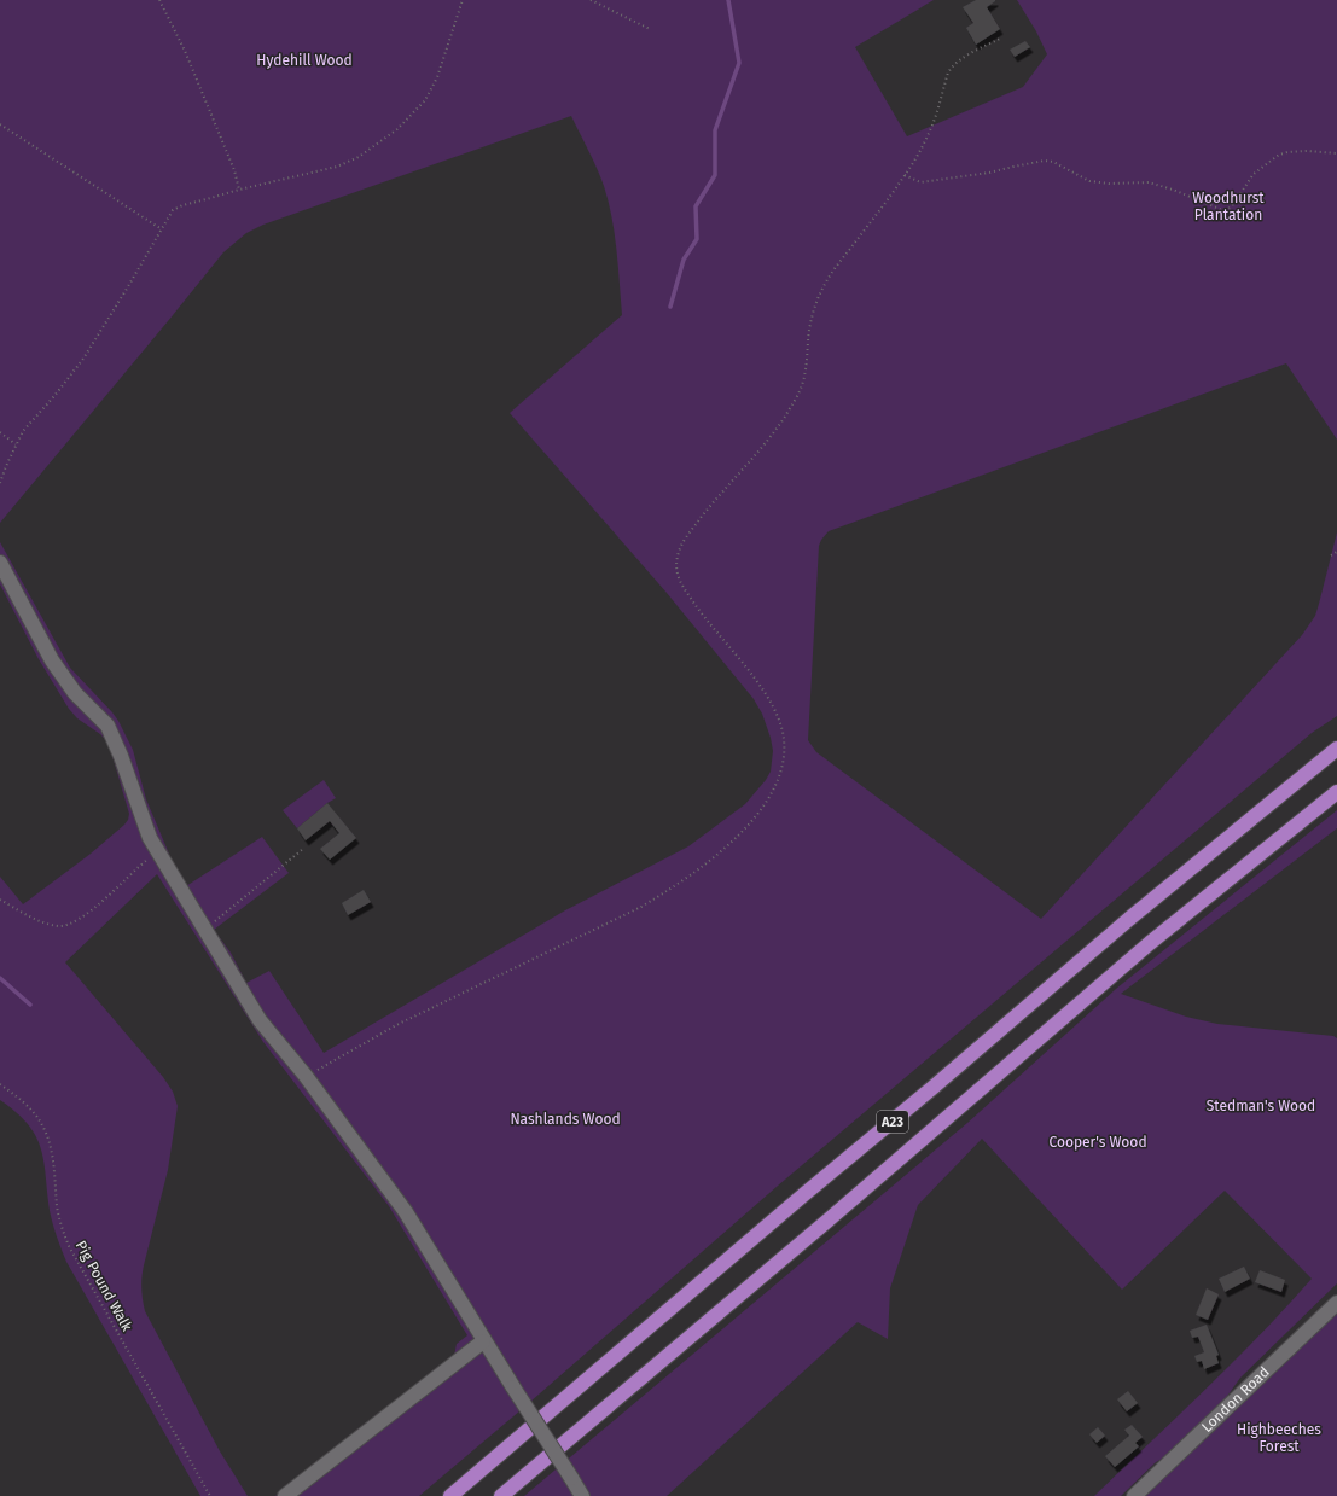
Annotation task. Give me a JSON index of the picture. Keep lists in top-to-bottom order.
{
  "streets": {
    "highway": ["A23"],
    "street": ["London Road"],
    "path": ["Pig Pound Walk"]
  },
  "parks": [
    "Hydehill Wood",
    "Woodhurst Plantation",
    "Stedman's Wood",
    "Nashlands Wood",
    "Cooper's Wood",
    "Highbeeches Forest"
  ]
}
